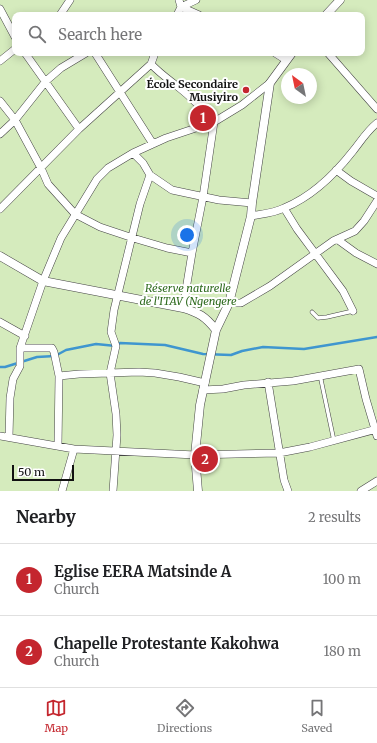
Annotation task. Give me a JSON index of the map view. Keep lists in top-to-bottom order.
{
  "parks": ["Réserve naturelle de l'ITAV (Ngengere"],
  "places": ["École Secondaire Musiyiro"],
  "scale_bar": "50 m",
  "north": "top left",
  "page": {
    "search": "Search here",
    "pins": ["1", "2"],
    "scale": "50 m",
    "heading": ["Nearby", "2 results"],
    "list": [
      {
        "mark": "1",
        "name": "Eglise EERA Matsinde A",
        "note": "Church",
        "value": "100 m"
      },
      {
        "mark": "2",
        "name": "Chapelle Protestante Kakohwa",
        "note": "Church",
        "value": "180 m"
      }
    ],
    "nav": ["Map", "Directions", "Saved"]
  }
}
